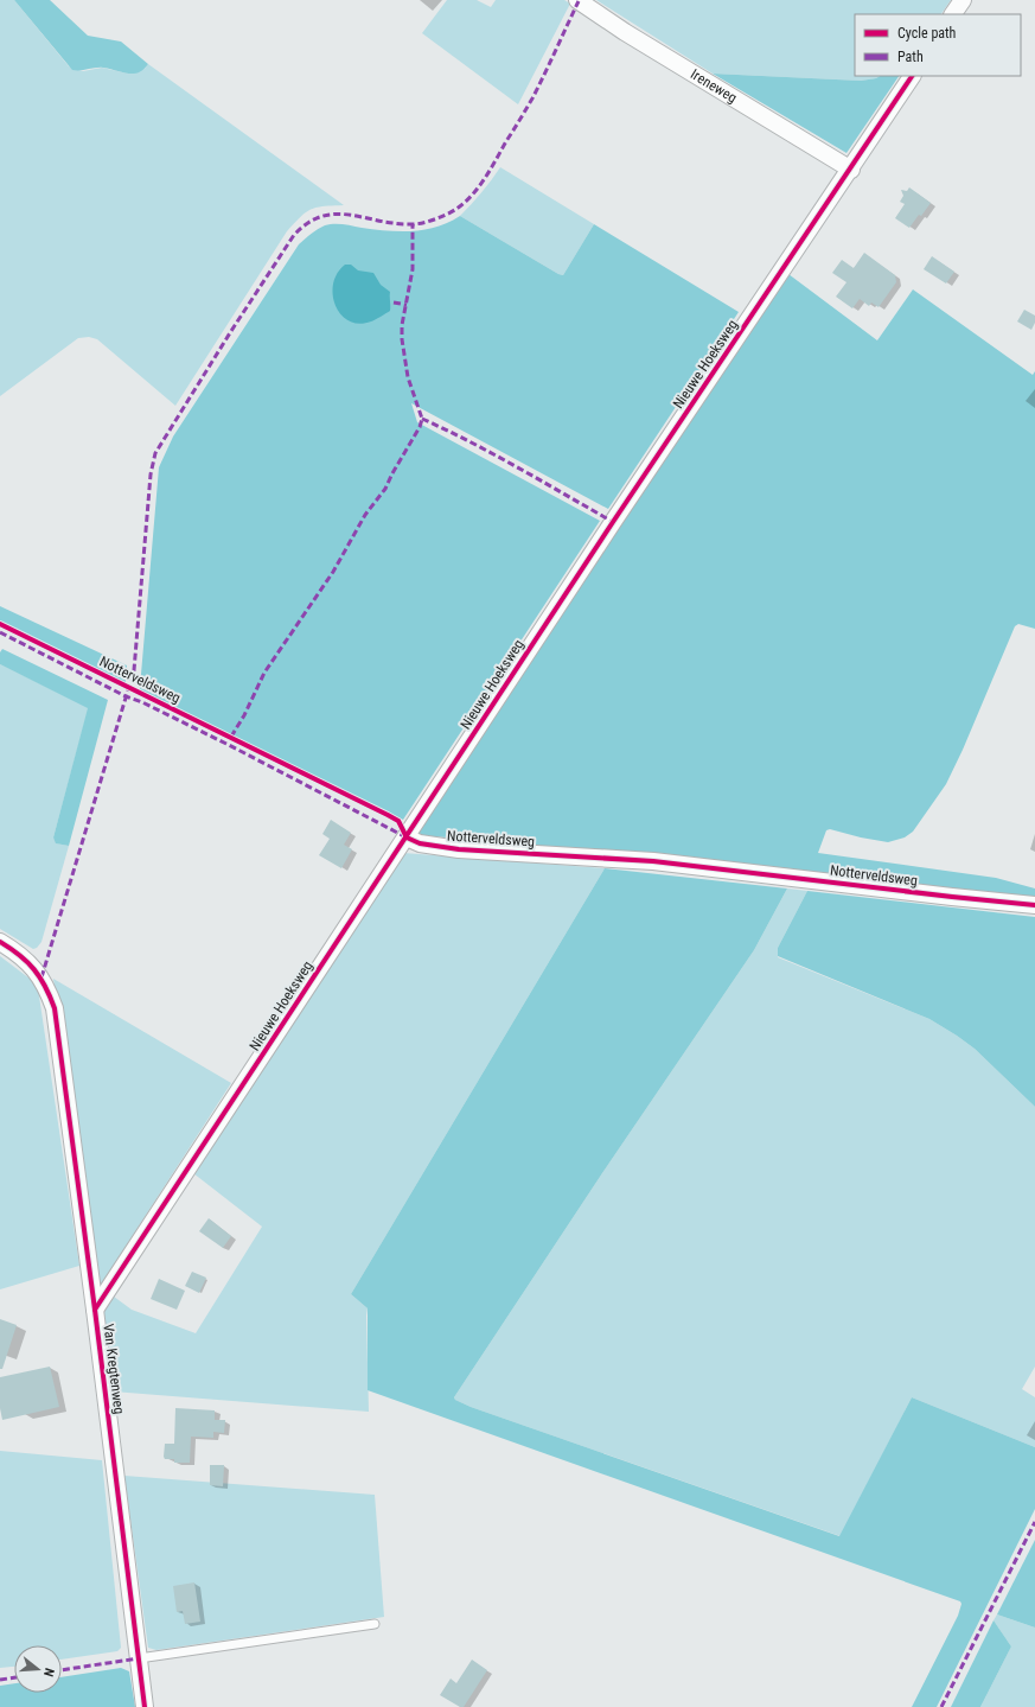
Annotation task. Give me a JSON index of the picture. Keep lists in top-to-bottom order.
{
  "streets": {
    "street": [
      "Ireneweg",
      "Nieuwe Hoeksweg",
      "Notterveldsweg",
      "Van Kregtenweg"
    ]
  },
  "crossings": [
    ["Ireneweg", "Nieuwe Hoeksweg"],
    ["Nieuwe Hoeksweg", "Notterveldsweg"],
    ["Nieuwe Hoeksweg", "Van Kregtenweg"]
  ],
  "legend": ["Cycle path", "Path"],
  "north": "right"
}
